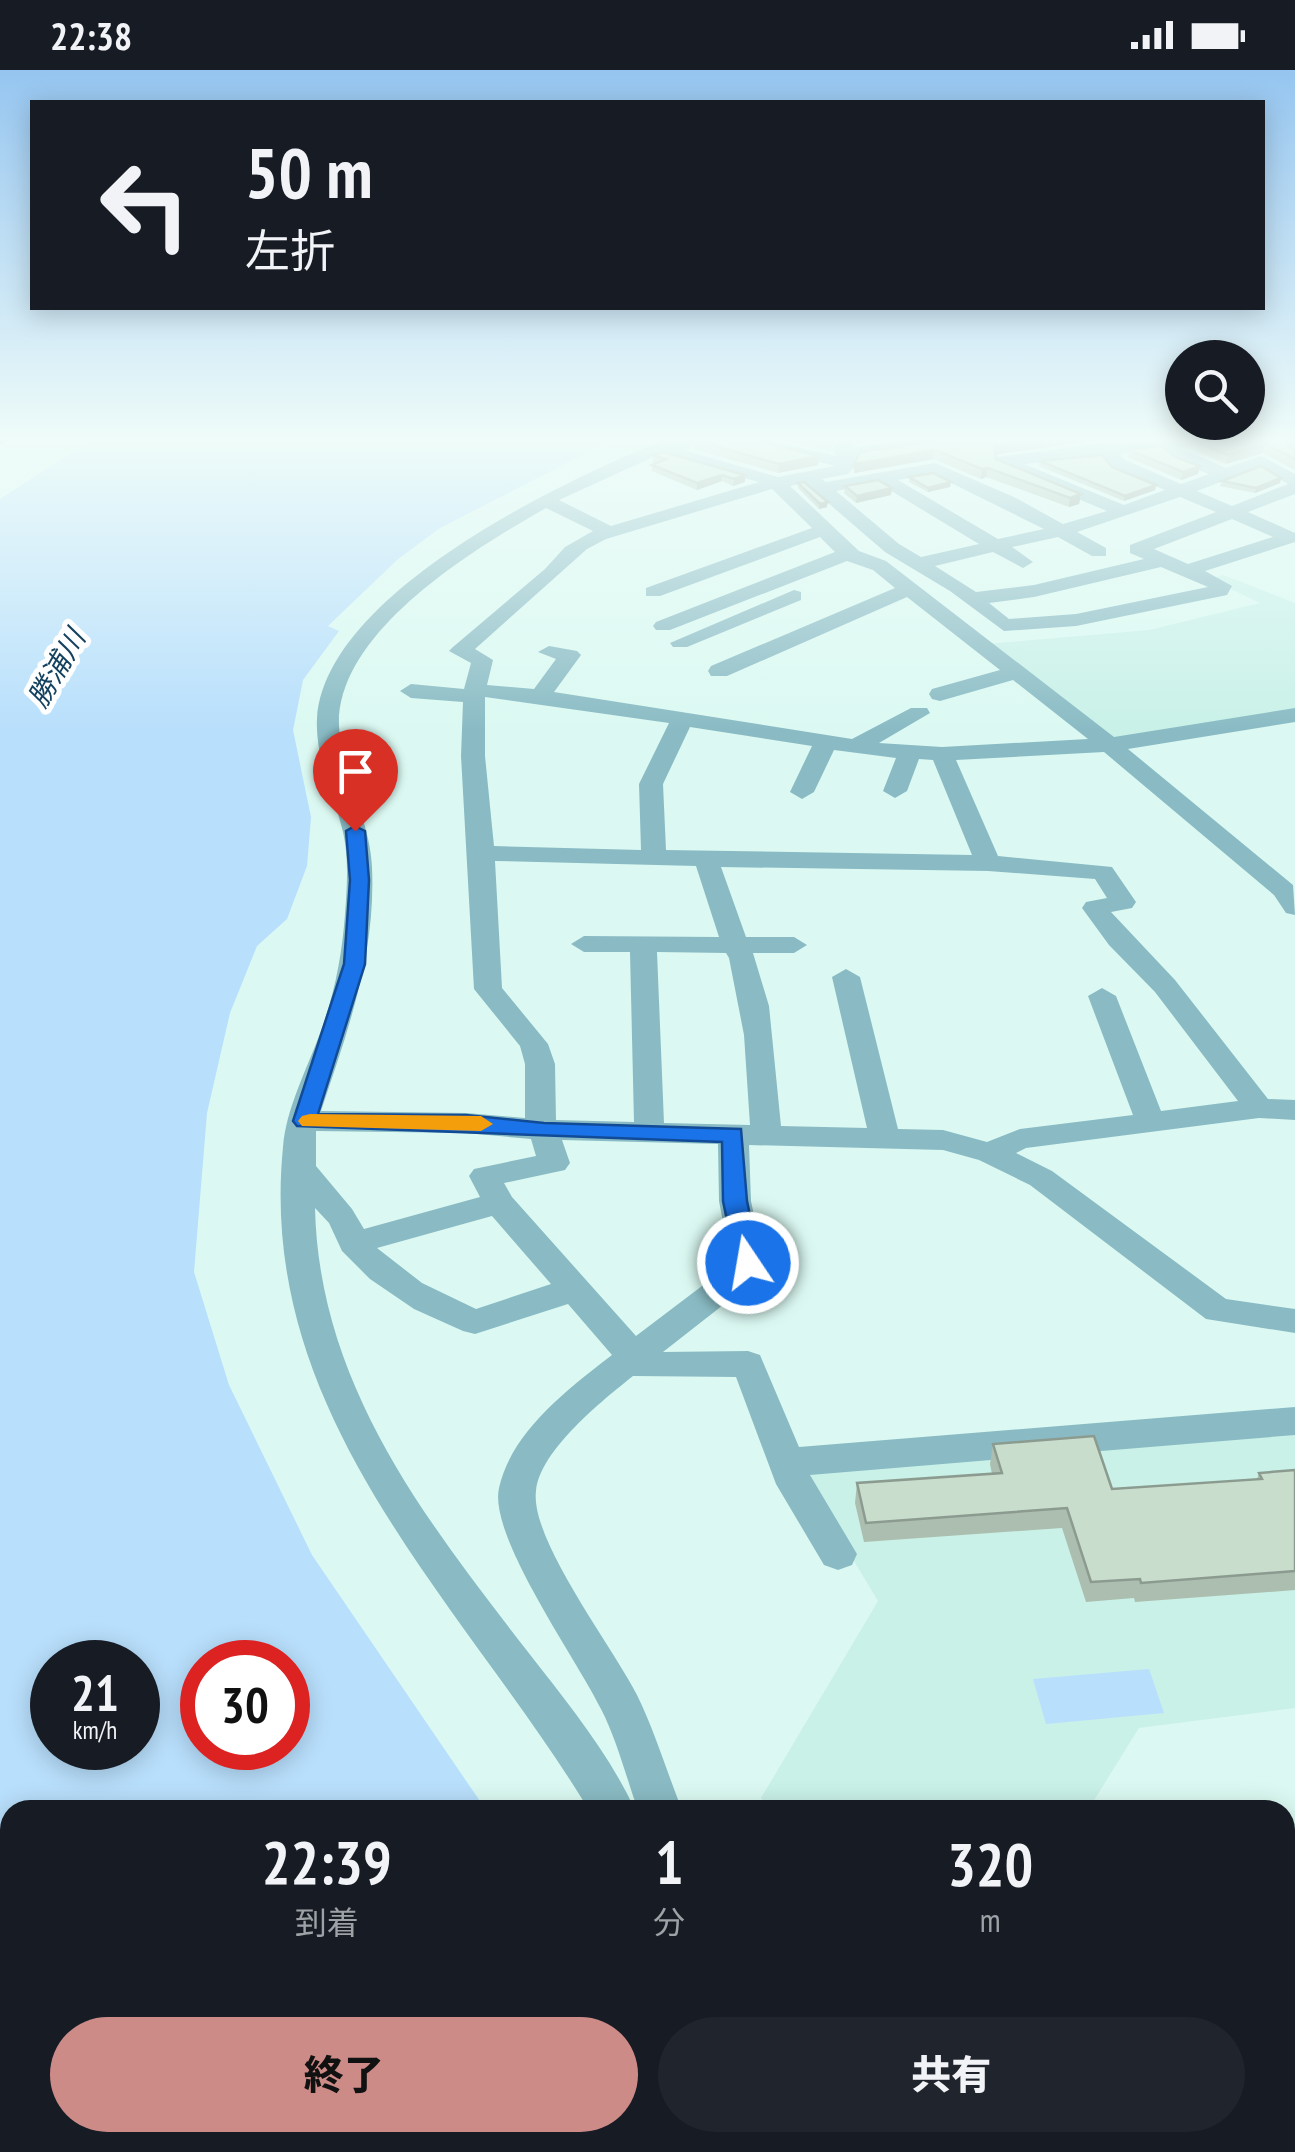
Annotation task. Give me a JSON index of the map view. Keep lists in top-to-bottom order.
{
  "water": ["勝浦川"],
  "page": {
    "status": "22:38",
    "turn": ["50 m", "左折"],
    "speed": "21 km/h",
    "limit": "30",
    "eta": [
      "22:39",
      "到着",
      "1",
      "分",
      "320",
      "m"
    ],
    "buttons": ["終了", "共有"]
  }
}
